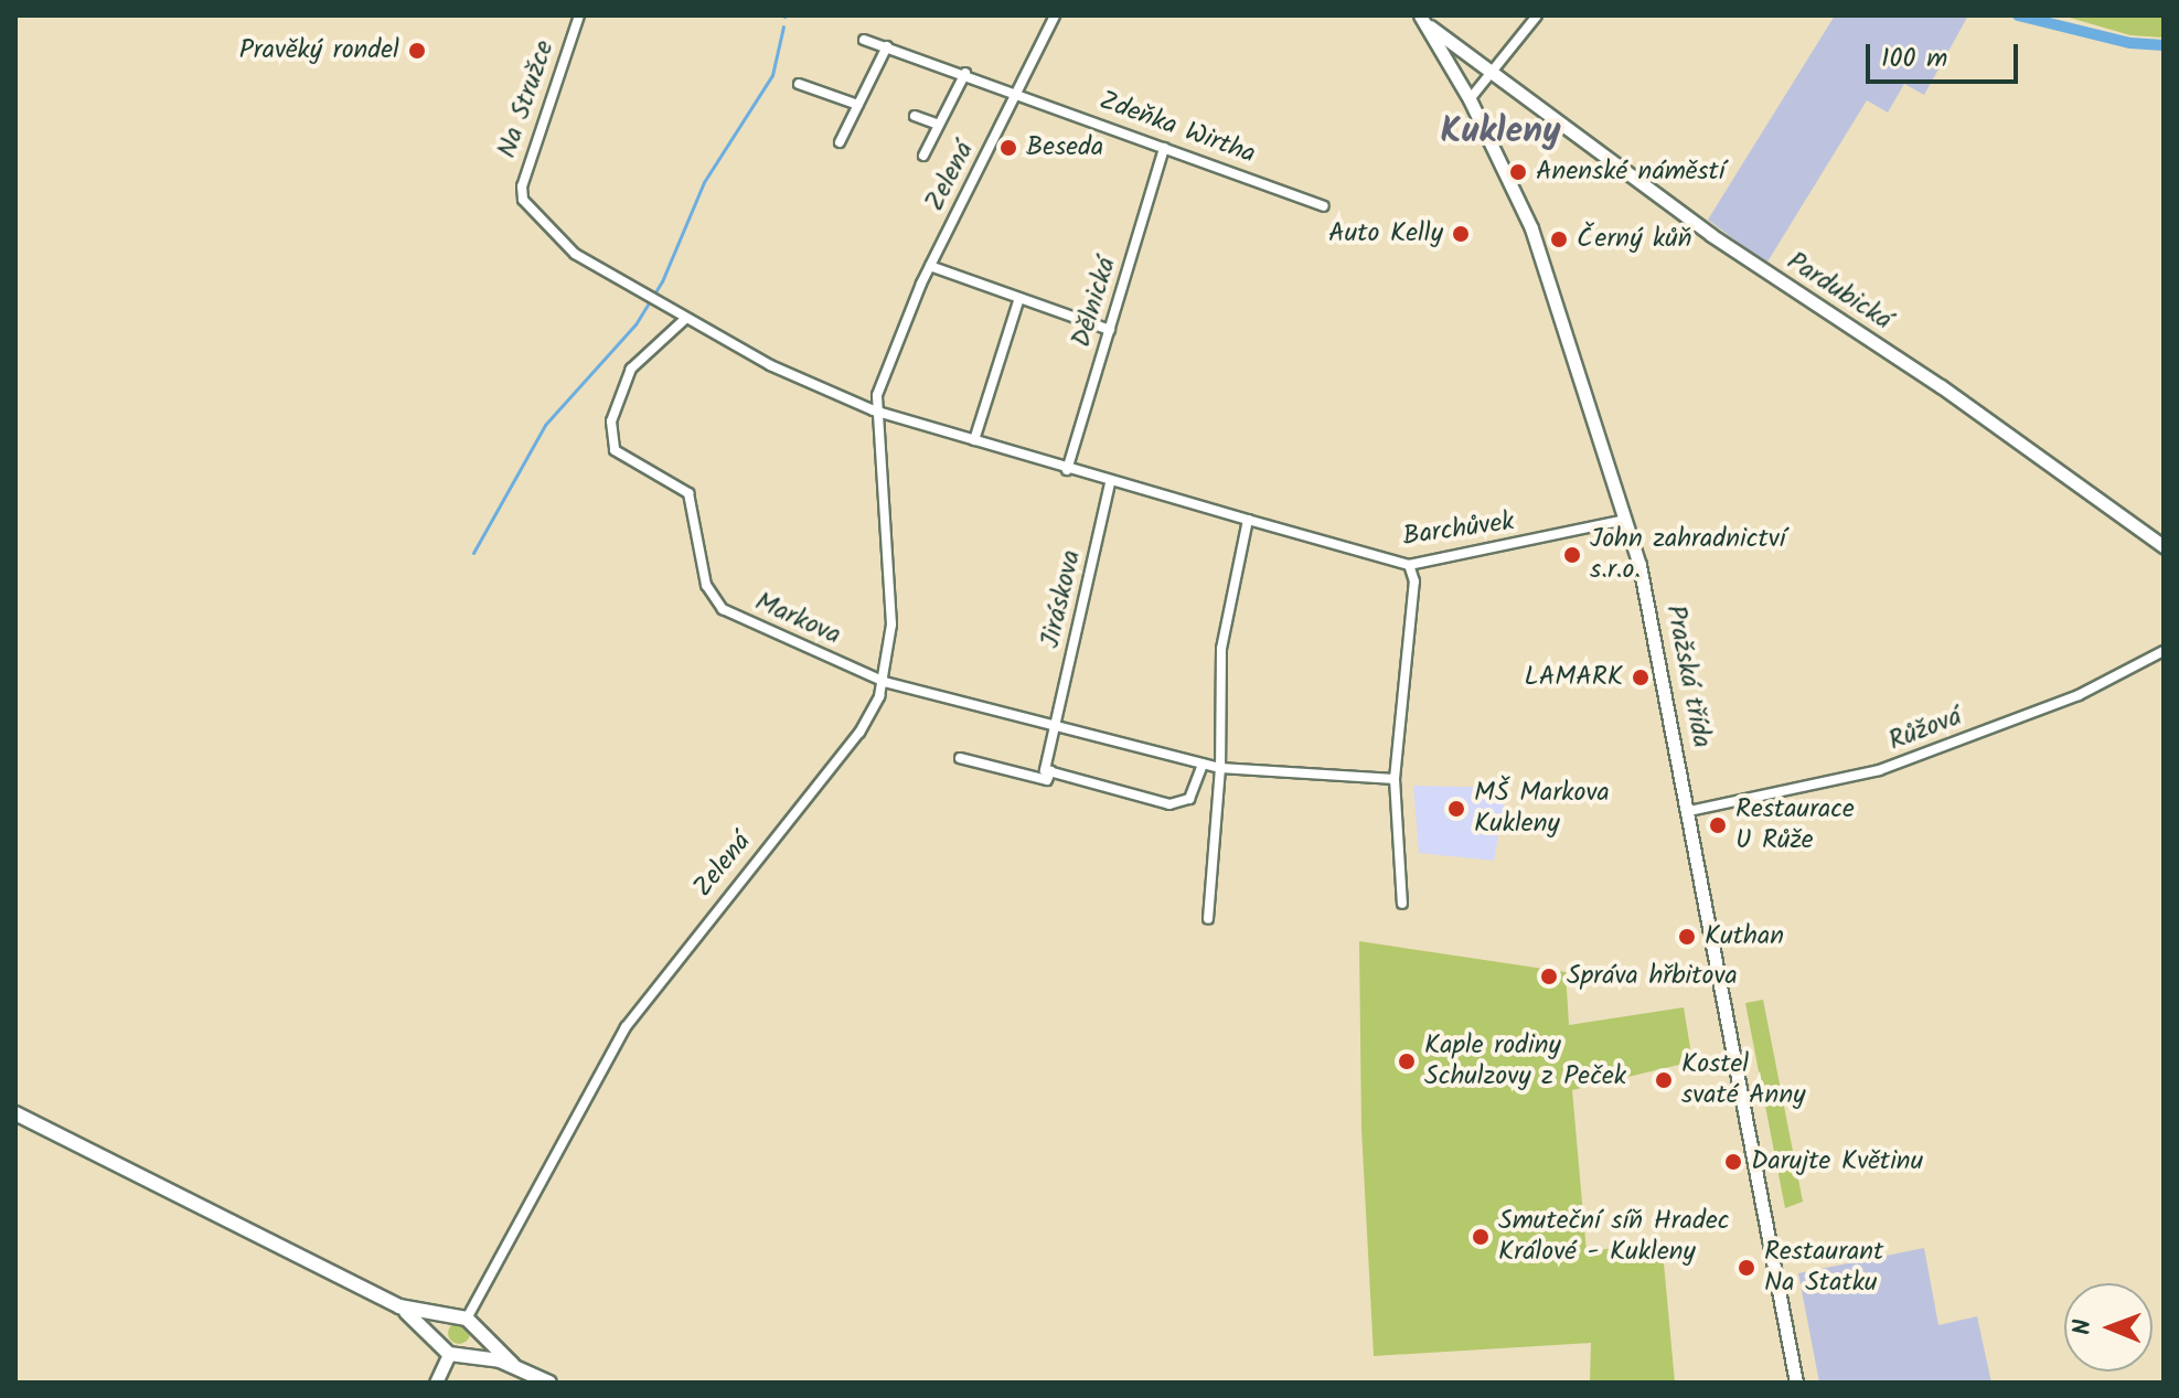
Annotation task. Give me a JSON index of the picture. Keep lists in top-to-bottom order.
{
  "streets": {
    "street": [
      "Na Stružce",
      "Zdeňka Wirtha",
      "Zelená",
      "Pardubická",
      "Dělnická",
      "Barchůvek",
      "Jiráskova",
      "Markova",
      "Pražská třída",
      "Růžová"
    ]
  },
  "crossings": [
    ["Na Stružce", "Markova"],
    ["Zdeňka Wirtha", "Zelená"],
    ["Zdeňka Wirtha", "Dělnická"],
    ["Zelená", "Markova"],
    ["Pardubická", "Pražská třída"],
    ["Barchůvek", "Pražská třída"],
    ["Jiráskova", "Markova"],
    ["Pražská třída", "Růžová"]
  ],
  "districts": ["Kukleny"],
  "places": [
    "Pravěký rondel",
    "Beseda",
    "Anenské náměstí",
    "Auto Kelly",
    "Černý kůň",
    "John zahradnictví s.r.o.",
    "LAMARK",
    "MŠ Markova Kukleny",
    "Restaurace U Růže",
    "Kuthan",
    "Správa hřbitova",
    "Kaple rodiny Schulzovy z Peček",
    "Kostel svaté Anny",
    "Darujte Květinu",
    "Smuteční síň Hradec Králové - Kukleny",
    "Restaurant Na Statku"
  ],
  "scale_bar": "100 m",
  "north": "left"
}
